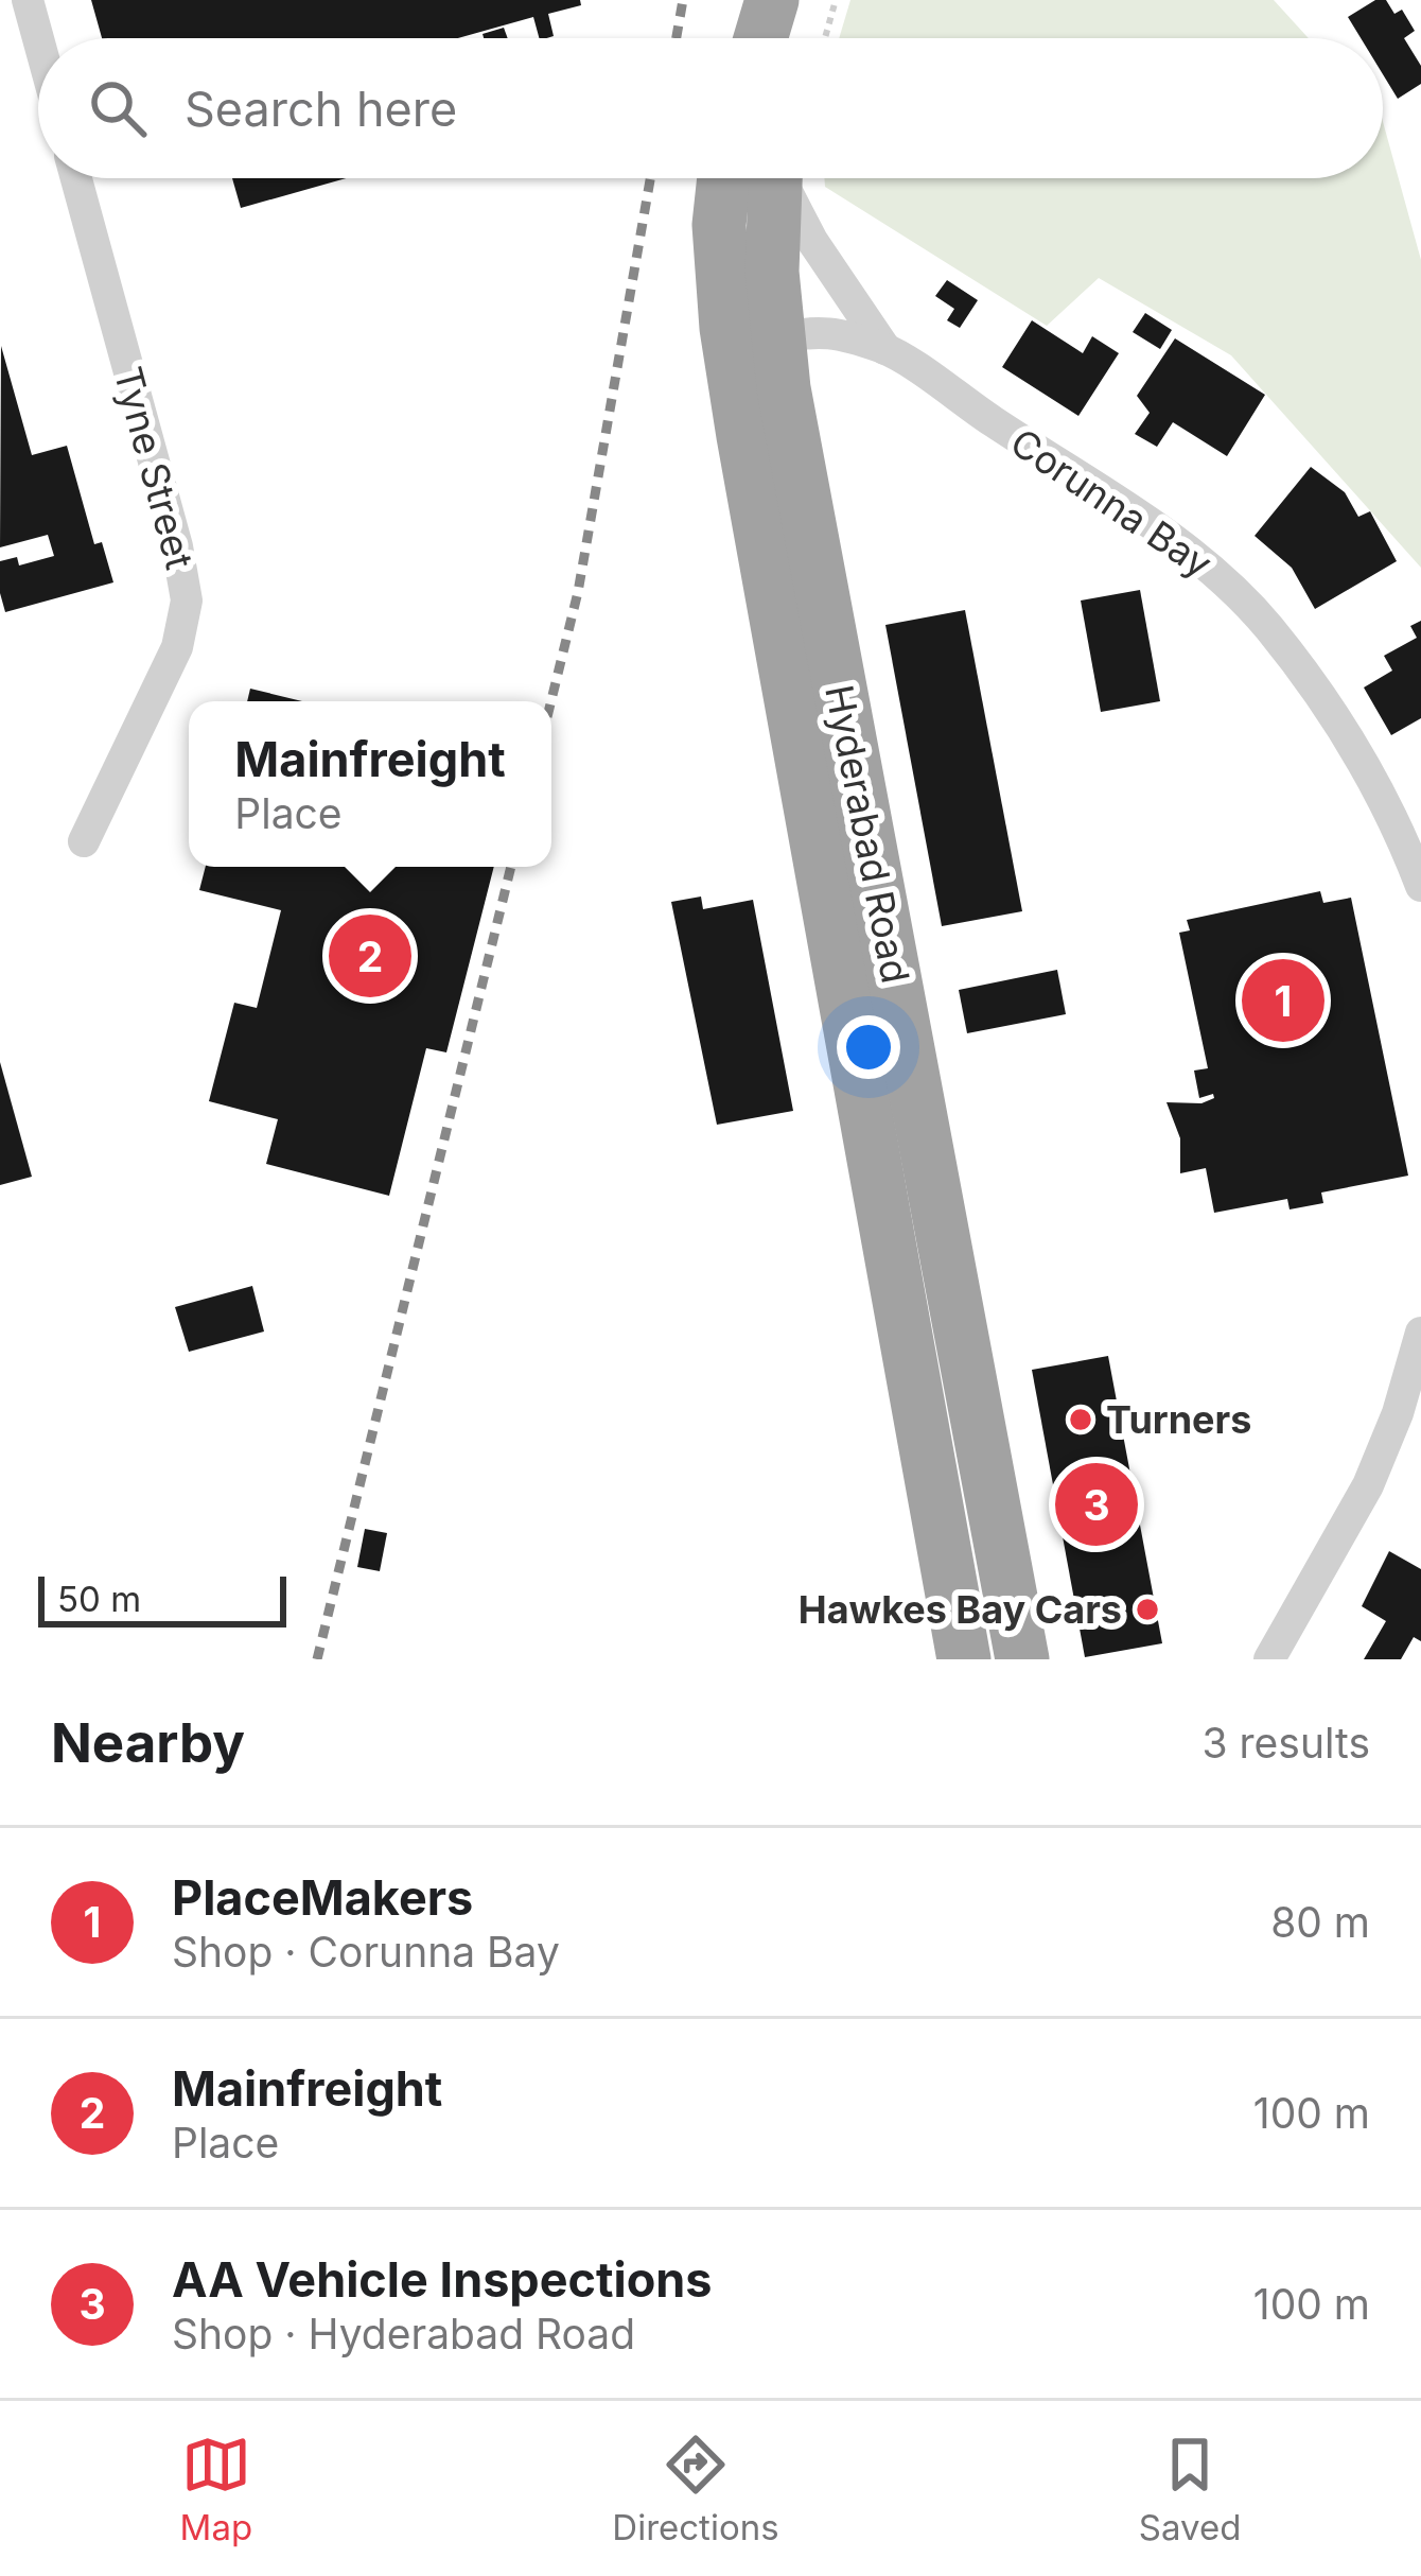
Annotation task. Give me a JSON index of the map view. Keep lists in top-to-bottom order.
{
  "streets": {
    "highway": ["Hyderabad Road"],
    "street": ["Tyne Street", "Corunna Bay"]
  },
  "crossings": [
    ["Corunna Bay", "Hyderabad Road"]
  ],
  "places": ["Turners", "Hawkes Bay Cars"],
  "scale_bar": "50 m",
  "page": {
    "search": "Search here",
    "popup": ["Mainfreight", "Place"],
    "pins": ["2", "1", "3"],
    "scale": "50 m",
    "heading": ["Nearby", "3 results"],
    "list": [
      {
        "mark": "1",
        "name": "PlaceMakers",
        "note": "Shop · Corunna Bay",
        "value": "80 m"
      },
      {
        "mark": "2",
        "name": "Mainfreight",
        "note": "Place",
        "value": "100 m"
      },
      {
        "mark": "3",
        "name": "AA Vehicle Inspections",
        "note": "Shop · Hyderabad Road",
        "value": "100 m"
      }
    ],
    "nav": ["Map", "Directions", "Saved"]
  }
}
